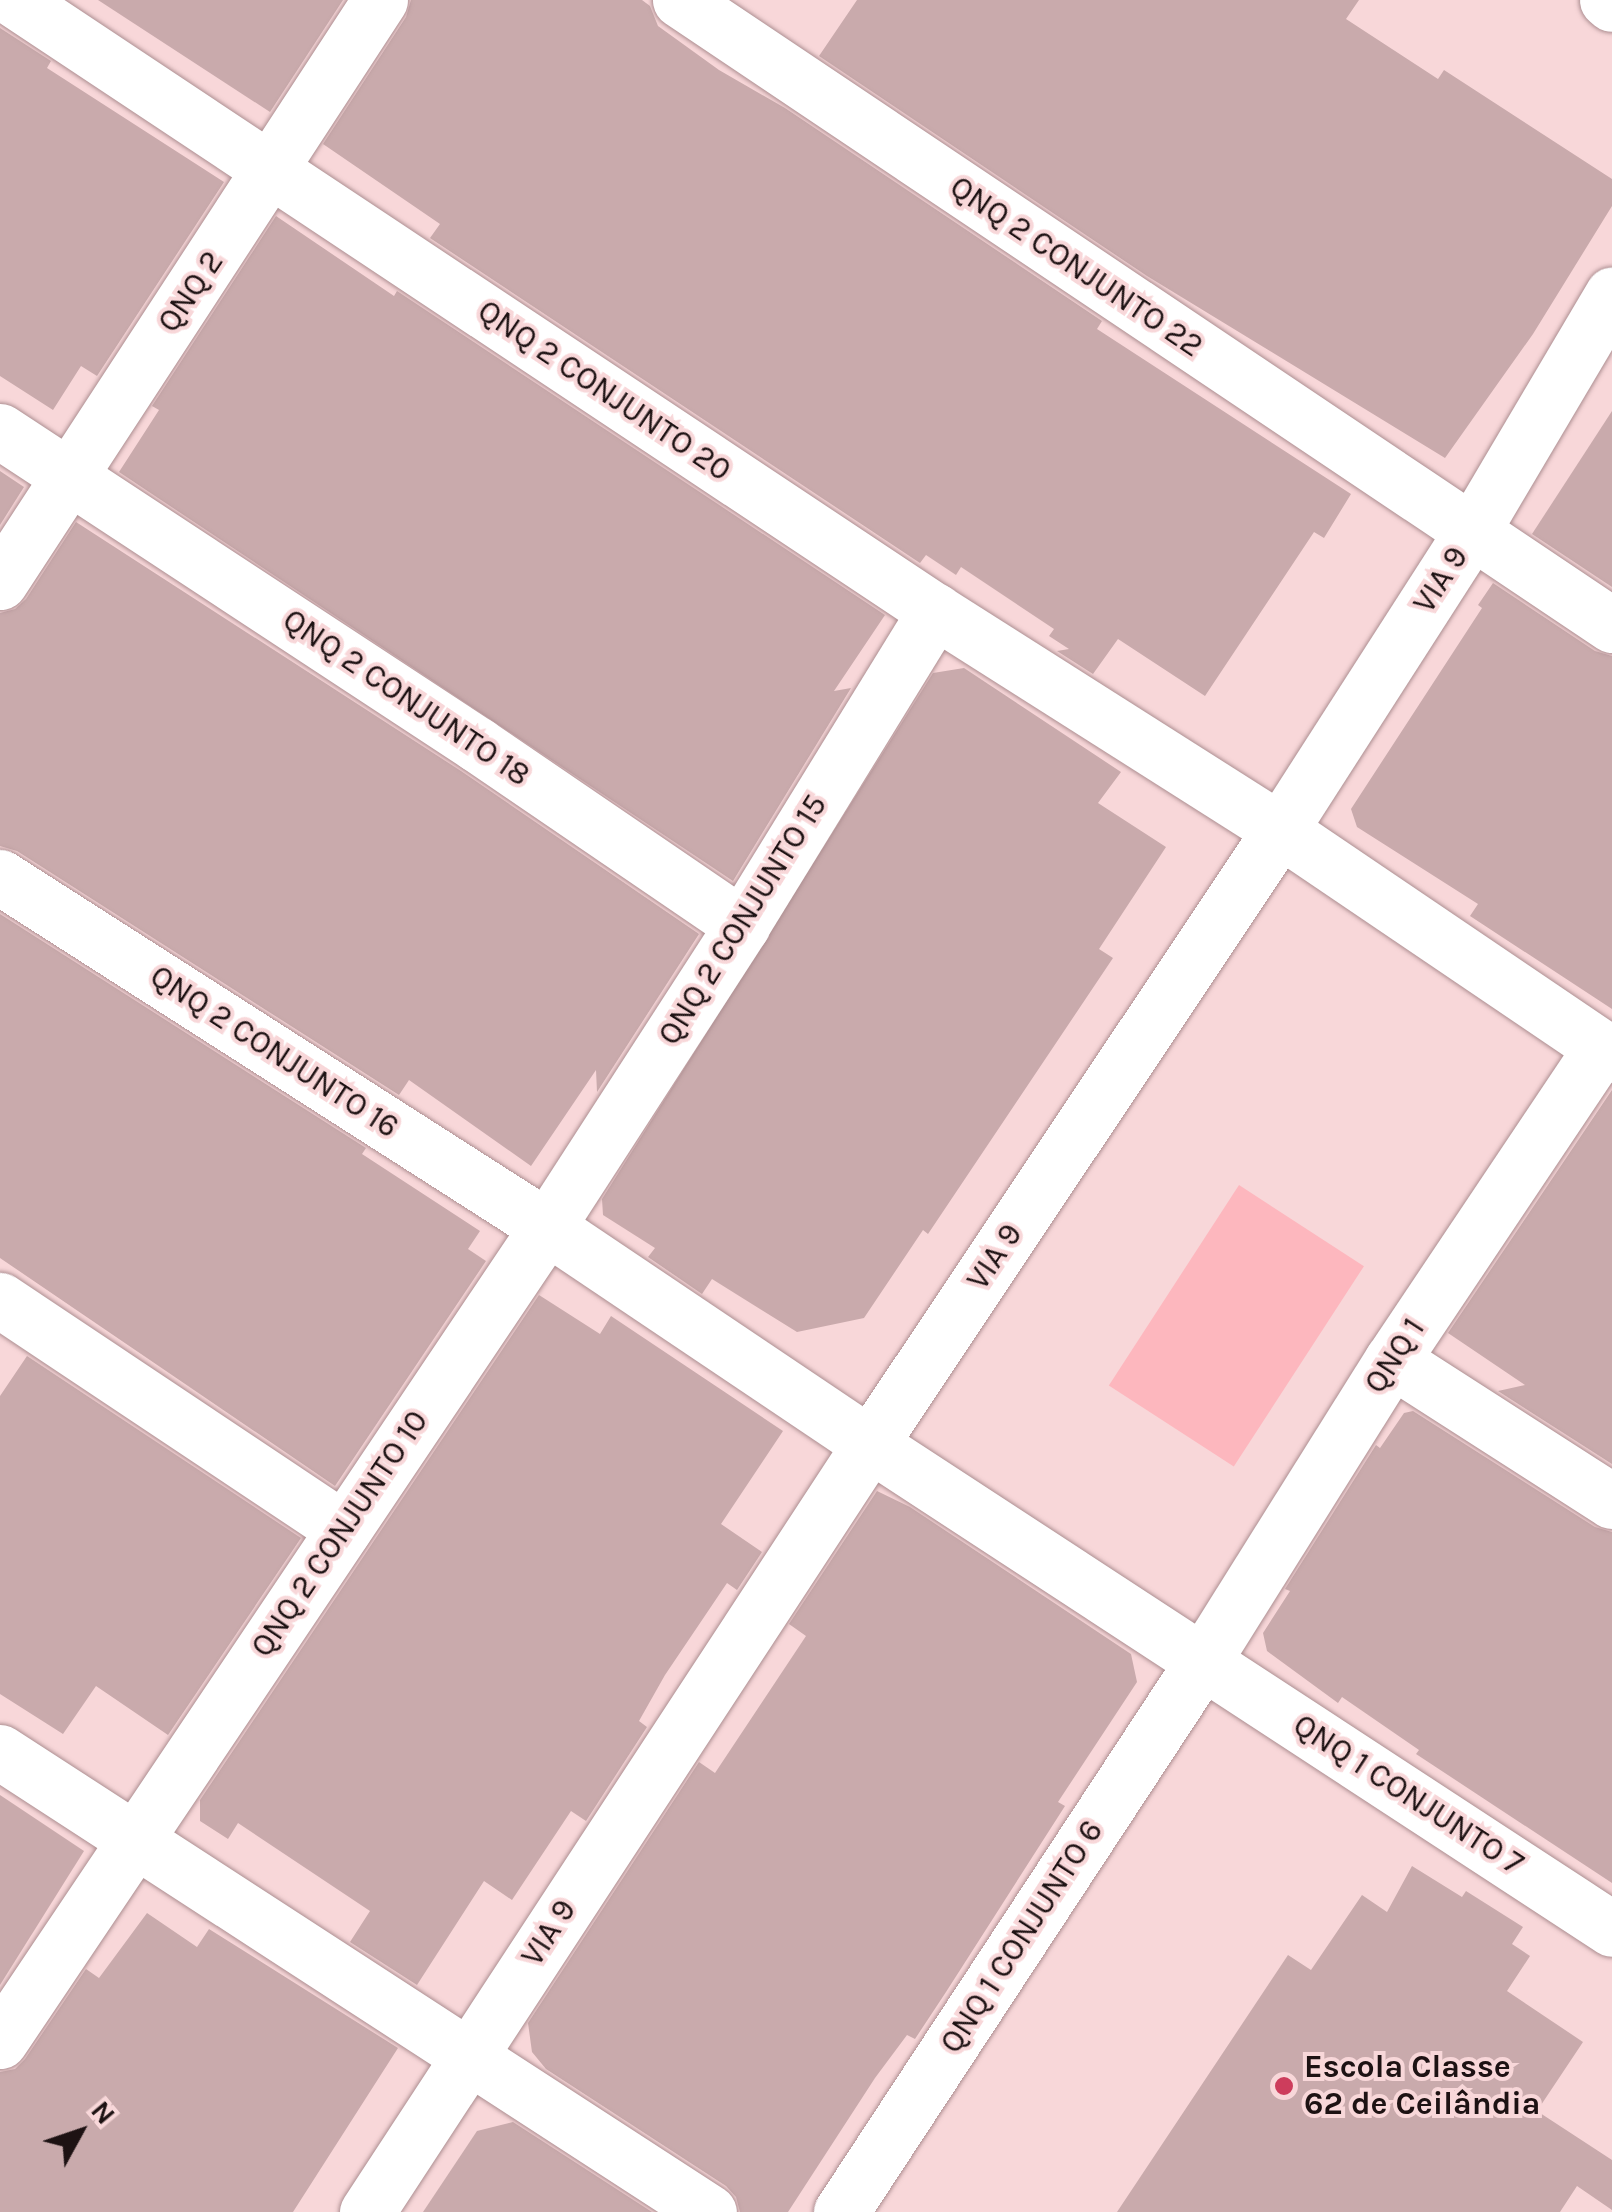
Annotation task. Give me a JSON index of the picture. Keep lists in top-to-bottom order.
{
  "streets": {
    "street": [
      "QNQ 2 CONJUNTO 22",
      "QNQ 2",
      "QNQ 2 CONJUNTO 20",
      "VIA 9",
      "QNQ 2 CONJUNTO 18",
      "QNQ 2 CONJUNTO 15",
      "QNQ 2 CONJUNTO 16",
      "QNQ 1",
      "QNQ 2 CONJUNTO 10",
      "QNQ 1 CONJUNTO 7",
      "QNQ 1 CONJUNTO 6"
    ]
  },
  "crossings": [
    ["QNQ 2 CONJUNTO 22", "VIA 9"],
    ["QNQ 2", "QNQ 2 CONJUNTO 20"],
    ["QNQ 2", "QNQ 2 CONJUNTO 18"],
    ["QNQ 2 CONJUNTO 20", "QNQ 2 CONJUNTO 15"],
    ["VIA 9", "QNQ 1"],
    ["QNQ 2 CONJUNTO 18", "QNQ 2 CONJUNTO 15"],
    ["QNQ 2 CONJUNTO 15", "QNQ 2 CONJUNTO 16"],
    ["QNQ 2 CONJUNTO 15", "QNQ 2 CONJUNTO 10"],
    ["QNQ 2 CONJUNTO 16", "QNQ 2 CONJUNTO 10"],
    ["QNQ 1", "QNQ 1 CONJUNTO 7"],
    ["QNQ 1", "QNQ 1 CONJUNTO 6"],
    ["QNQ 1 CONJUNTO 7", "QNQ 1 CONJUNTO 6"]
  ],
  "places": ["Escola Classe 62 de Ceilândia"],
  "north": "top right"
}
